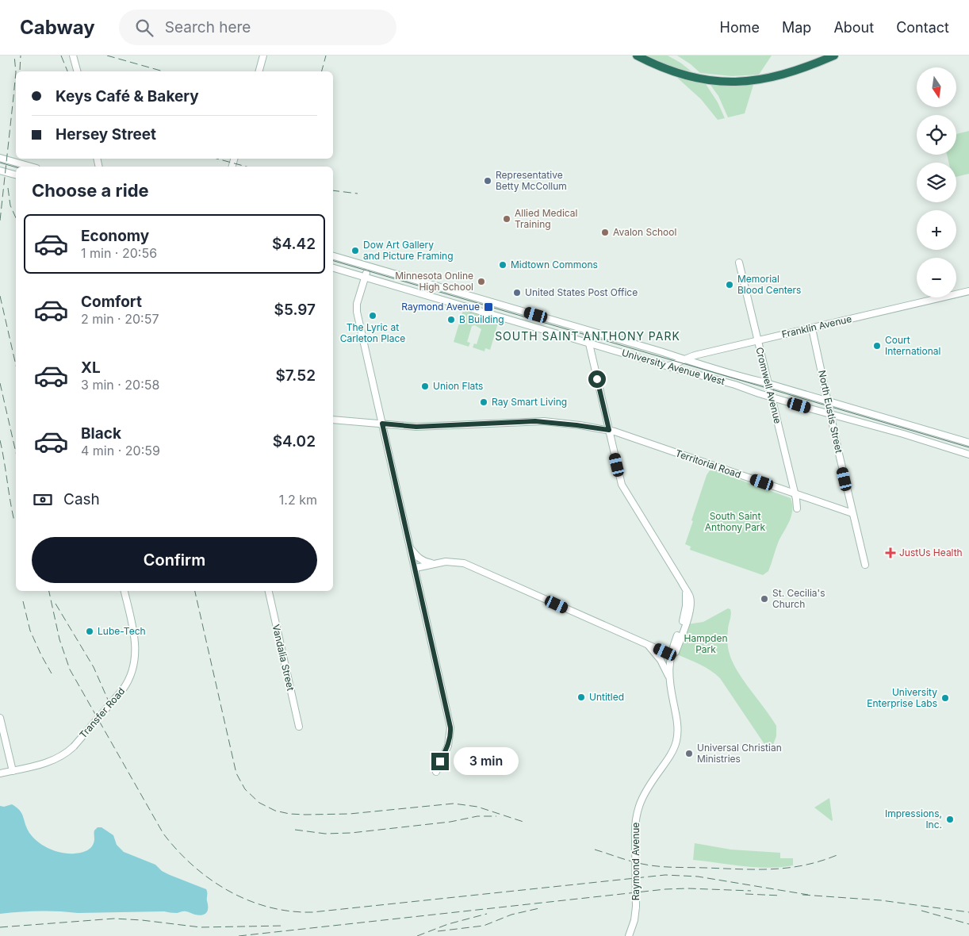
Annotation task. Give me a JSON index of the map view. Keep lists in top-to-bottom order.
{
  "streets": {
    "street": [
      "Franklin Avenue",
      "University Avenue West",
      "Cromwell Avenue",
      "North Eustis Street",
      "Territorial Road",
      "Vandalia Street",
      "Transfer Road",
      "Raymond Avenue"
    ]
  },
  "crossings": [
    ["Franklin Avenue", "University Avenue West"],
    ["Franklin Avenue", "Cromwell Avenue"],
    ["Franklin Avenue", "North Eustis Street"],
    ["University Avenue West", "Cromwell Avenue"],
    ["University Avenue West", "North Eustis Street"],
    ["University Avenue West", "Raymond Avenue"],
    ["Cromwell Avenue", "Territorial Road"],
    ["North Eustis Street", "Territorial Road"],
    ["Territorial Road", "Raymond Avenue"]
  ],
  "districts": ["SOUTH SAINT ANTHONY PARK"],
  "parks": ["South Saint Anthony Park", "Hampden Park"],
  "places": {
    "other": [
      "Representative Betty McCollum",
      "Allied Medical Training",
      "Avalon School",
      "Dow Art Gallery and Picture Framing",
      "Midtown Commons",
      "Minnesota Online High School",
      "Memorial Blood Centers",
      "United States Post Office",
      "The Lyric at Carleton Place",
      "B Building",
      "Court International",
      "Union Flats",
      "Ray Smart Living",
      "St. Cecilia's Church",
      "Lube-Tech",
      "Untitled",
      "University Enterprise Labs",
      "Universal Christian Ministries",
      "Impressions, Inc."
    ],
    "transit": ["Raymond Avenue"],
    "health": ["JustUs Health"]
  },
  "north": "bottom",
  "page": {
    "header": "Cabway",
    "search": "Search here",
    "nav": [
      "Home",
      "Map",
      "About",
      "Contact"
    ],
    "map_buttons": ["+", "−"],
    "banner": ["Keys Café & Bakery", "Hersey Street"],
    "heading": "Choose a ride",
    "list": [
      {
        "name": "Economy",
        "note": "1 min · 20:56",
        "value": "$4.42"
      },
      {
        "name": "Comfort",
        "note": "2 min · 20:57",
        "value": "$5.97"
      },
      {
        "name": "XL",
        "note": "3 min · 20:58",
        "value": "$7.52"
      },
      {
        "name": "Black",
        "note": "4 min · 20:59",
        "value": "$4.02"
      }
    ],
    "pay": ["Cash", "1.2 km"],
    "buttons": "Confirm",
    "bubble": "3 min"
  }
}
